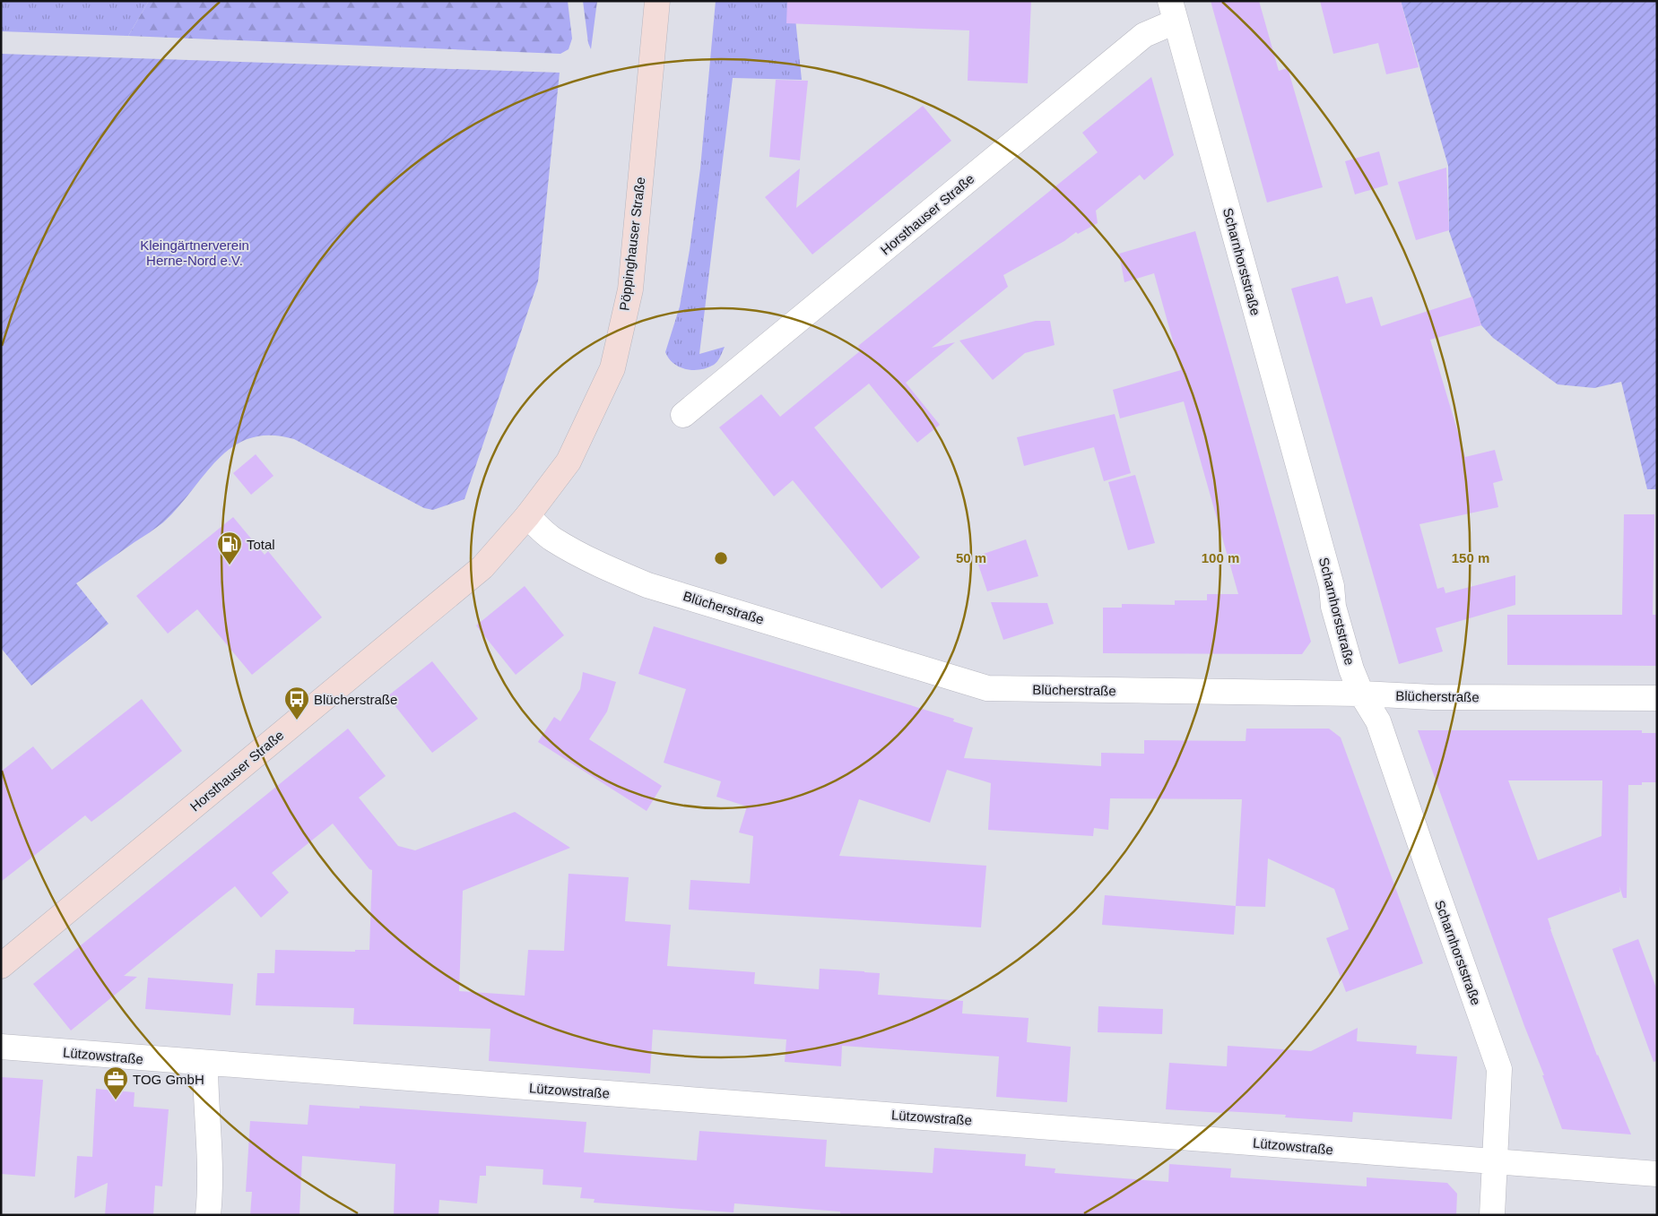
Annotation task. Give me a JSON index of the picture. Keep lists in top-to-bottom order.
{
  "streets": {
    "main road": ["Horsthauser Straße", "Pöppinghauser Straße"],
    "street": ["Scharnhorststraße", "Blücherstraße", "Lützowstraße"]
  },
  "crossings": [
    ["Horsthauser Straße", "Pöppinghauser Straße"],
    ["Horsthauser Straße", "Scharnhorststraße"],
    ["Horsthauser Straße", "Blücherstraße"],
    ["Pöppinghauser Straße", "Blücherstraße"],
    ["Scharnhorststraße", "Blücherstraße"],
    ["Scharnhorststraße", "Lützowstraße"]
  ],
  "parks": ["Kleingärtnerverein Herne-Nord e.V."],
  "places": {
    "fuel station": ["Total"],
    "bus stop": ["Blücherstraße"],
    "office": ["TOG GmbH"]
  },
  "rings": ["50 m", "100 m", "150 m"]
}
